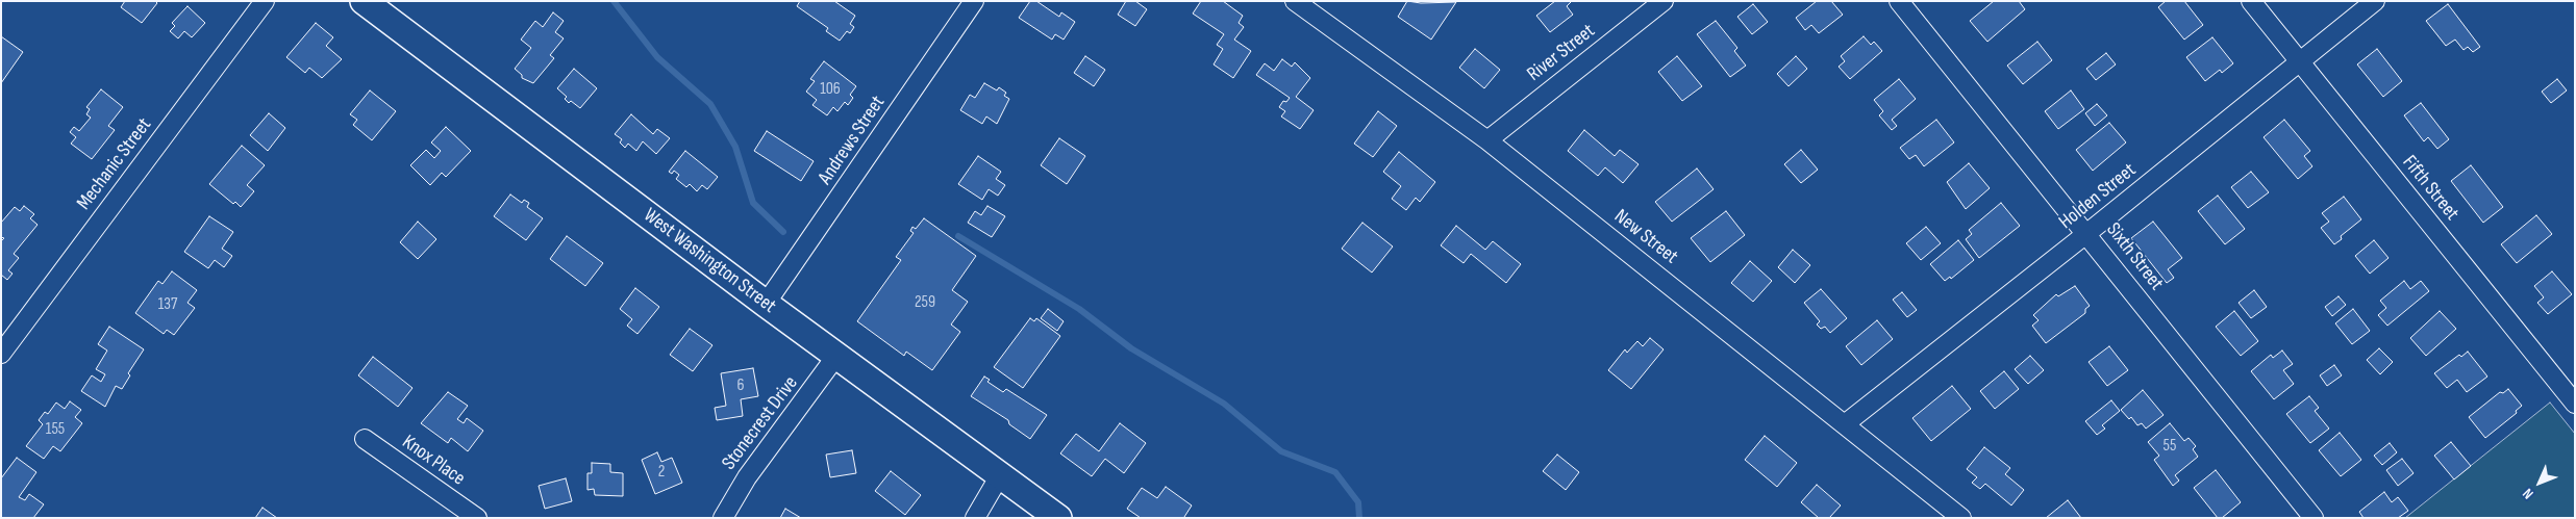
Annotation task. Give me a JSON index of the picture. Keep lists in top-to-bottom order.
{
  "streets": {
    "main road": ["West Washington Street"],
    "street": [
      "River Street",
      "Andrews Street",
      "Mechanic Street",
      "Fifth Street",
      "Holden Street",
      "New Street",
      "Sixth Street",
      "Stonecrest Drive",
      "Knox Place"
    ]
  },
  "crossings": [
    ["River Street", "New Street"],
    ["Andrews Street", "West Washington Street"],
    ["Fifth Street", "Holden Street"],
    ["Holden Street", "New Street"],
    ["Holden Street", "Sixth Street"],
    ["West Washington Street", "Stonecrest Drive"]
  ],
  "house_numbers": [
    "106",
    "259",
    "137",
    "6",
    "155",
    "55",
    "2"
  ],
  "north": "bottom left"
}
